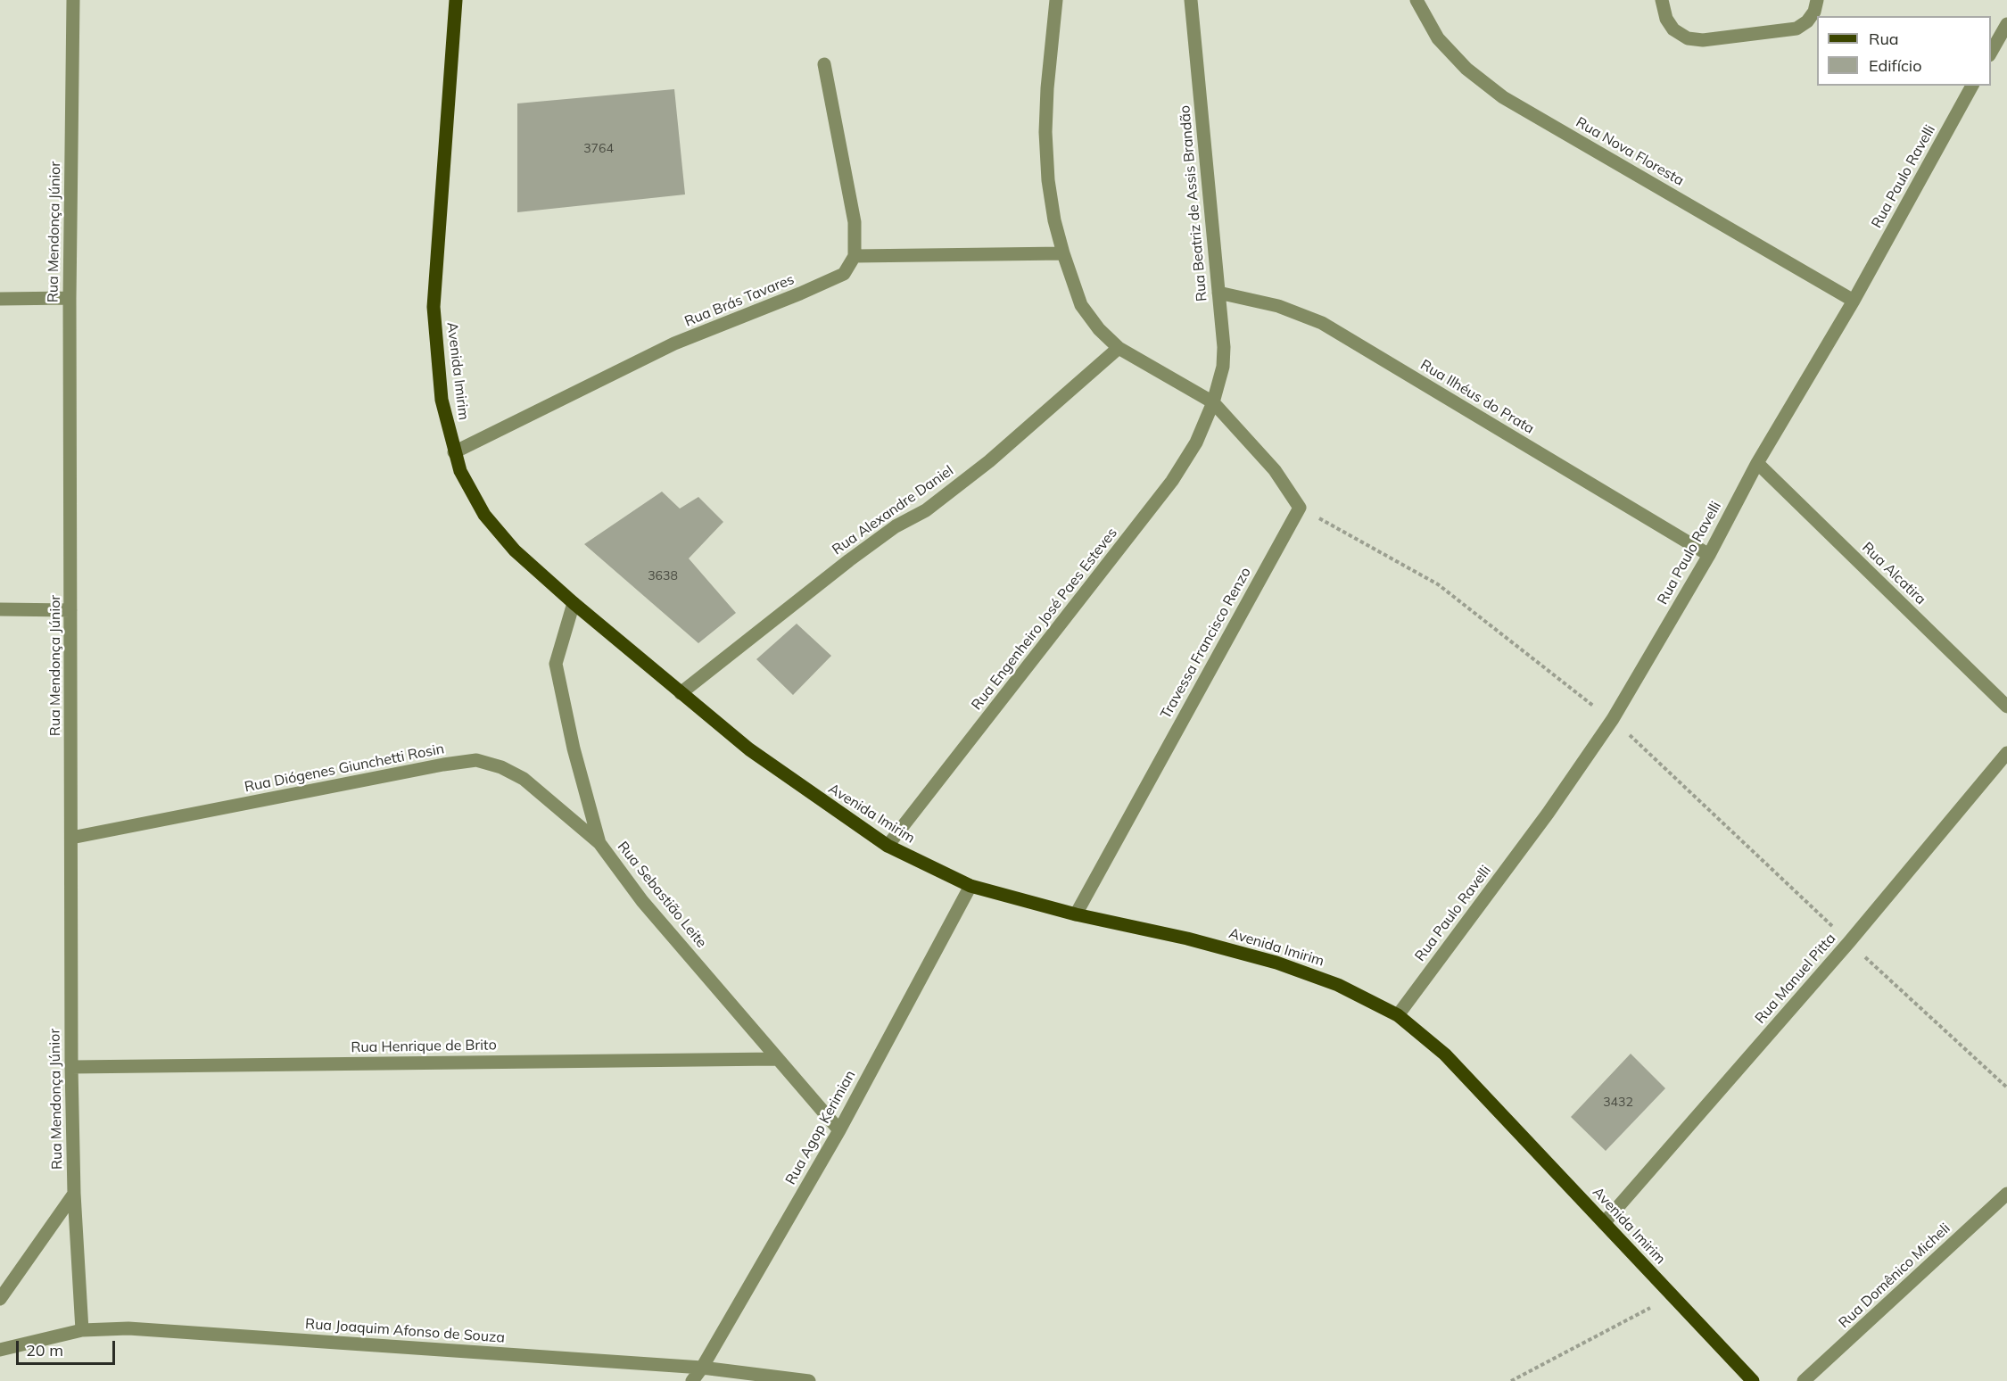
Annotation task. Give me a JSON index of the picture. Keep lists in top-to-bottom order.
{
  "streets": {
    "main road": ["Avenida Imirim"],
    "street": [
      "Rua Nova Floresta",
      "Rua Paulo Ravelli",
      "Rua Beatriz de Assis Brandão",
      "Rua Mendonça Júnior",
      "Rua Brás Tavares",
      "Rua Ilhéus do Prata",
      "Rua Alexandre Daniel",
      "Rua Alcatira",
      "Rua Engenheiro José Paes Esteves",
      "Travessa Francisco Renzo",
      "Rua Diógenes Giunchetti Rosin",
      "Rua Sebastião Leite",
      "Rua Manuel Pitta",
      "Rua Henrique de Brito",
      "Rua Agop Kerimian",
      "Rua Domênico Micheli",
      "Rua Joaquim Afonso de Souza"
    ]
  },
  "crossings": [
    ["Rua Nova Floresta", "Rua Paulo Ravelli"],
    ["Rua Paulo Ravelli", "Avenida Imirim"],
    ["Rua Paulo Ravelli", "Rua Ilhéus do Prata"],
    ["Rua Paulo Ravelli", "Rua Alcatira"],
    ["Rua Beatriz de Assis Brandão", "Rua Ilhéus do Prata"],
    ["Rua Beatriz de Assis Brandão", "Rua Engenheiro José Paes Esteves"],
    ["Rua Mendonça Júnior", "Rua Diógenes Giunchetti Rosin"],
    ["Rua Mendonça Júnior", "Rua Henrique de Brito"],
    ["Rua Mendonça Júnior", "Rua Joaquim Afonso de Souza"],
    ["Rua Brás Tavares", "Avenida Imirim"],
    ["Avenida Imirim", "Rua Alexandre Daniel"],
    ["Avenida Imirim", "Rua Engenheiro José Paes Esteves"],
    ["Avenida Imirim", "Travessa Francisco Renzo"],
    ["Avenida Imirim", "Rua Sebastião Leite"],
    ["Avenida Imirim", "Rua Manuel Pitta"],
    ["Avenida Imirim", "Rua Agop Kerimian"],
    ["Rua Diógenes Giunchetti Rosin", "Rua Sebastião Leite"],
    ["Rua Sebastião Leite", "Rua Henrique de Brito"],
    ["Rua Sebastião Leite", "Rua Agop Kerimian"],
    ["Rua Agop Kerimian", "Rua Joaquim Afonso de Souza"]
  ],
  "house_numbers": ["3764", "3638", "3432"],
  "legend": ["Rua", "Edifício"],
  "scale_bar": "20 m"
}
